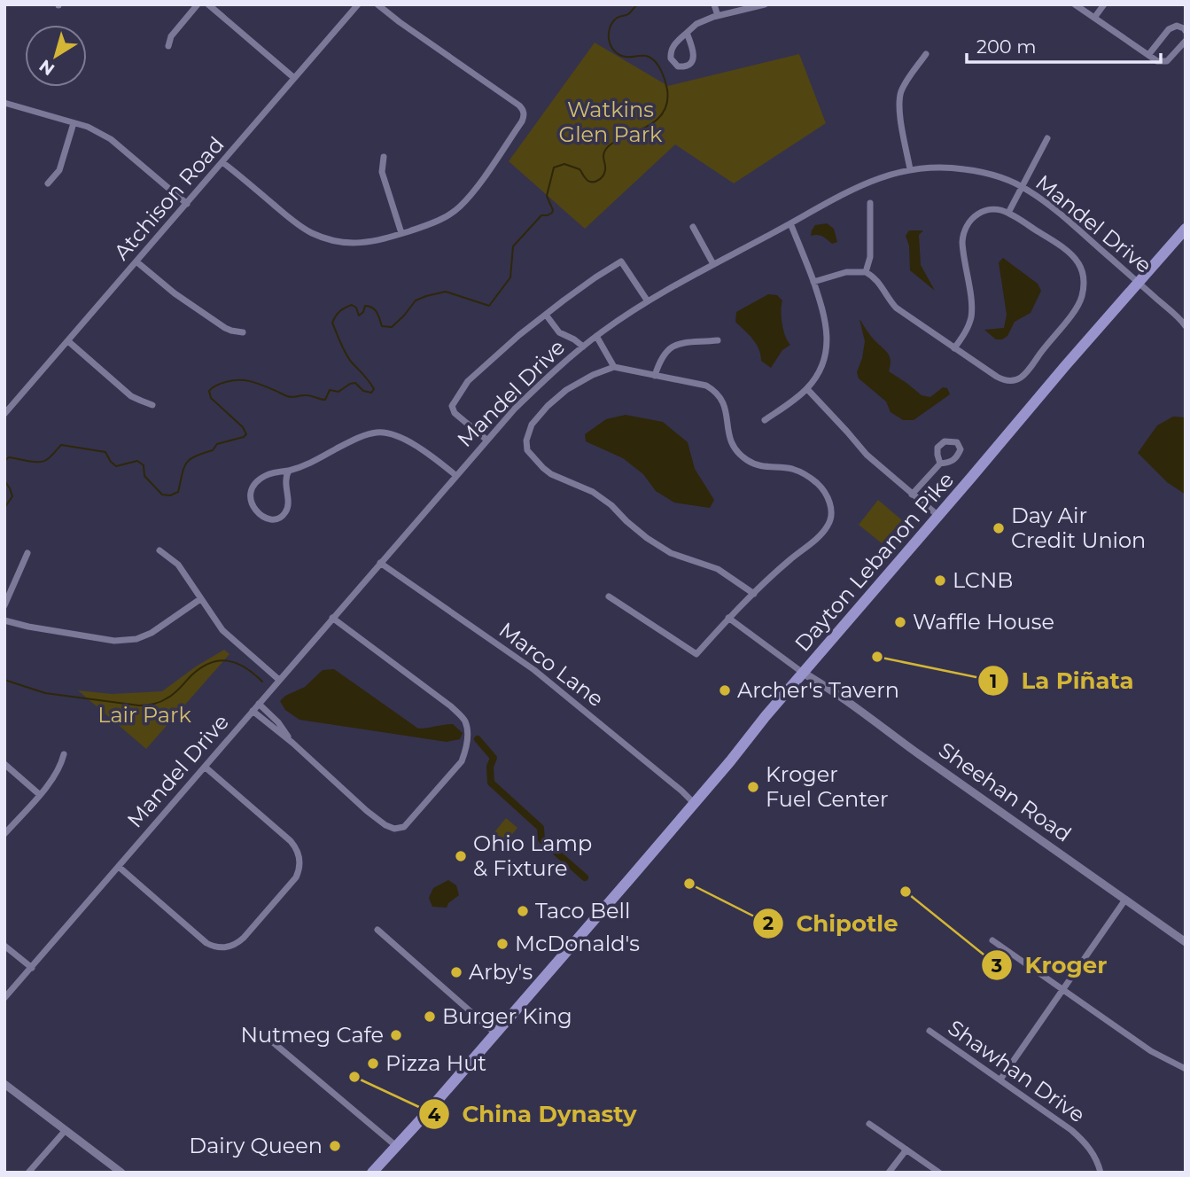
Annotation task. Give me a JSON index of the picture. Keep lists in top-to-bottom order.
{
  "streets": {
    "main road": ["Dayton Lebanon Pike"],
    "street": [
      "Atchison Road",
      "Mandel Drive",
      "Marco Lane",
      "Sheehan Road",
      "Shawhan Drive"
    ]
  },
  "crossings": [
    ["Mandel Drive", "Dayton Lebanon Pike"],
    ["Mandel Drive", "Marco Lane"],
    ["Dayton Lebanon Pike", "Marco Lane"],
    ["Dayton Lebanon Pike", "Sheehan Road"]
  ],
  "parks": ["Watkins Glen Park", "Lair Park"],
  "places": [
    "Day Air Credit Union",
    "LCNB",
    "Waffle House",
    "La Piñata",
    "Archer's Tavern",
    "Kroger Fuel Center",
    "Ohio Lamp & Fixture",
    "Chipotle",
    "Kroger",
    "Taco Bell",
    "McDonald's",
    "Arby's",
    "Burger King",
    "Nutmeg Cafe",
    "Pizza Hut",
    "China Dynasty",
    "Dairy Queen"
  ],
  "scale_bar": "200 m",
  "north": "bottom left"
}
